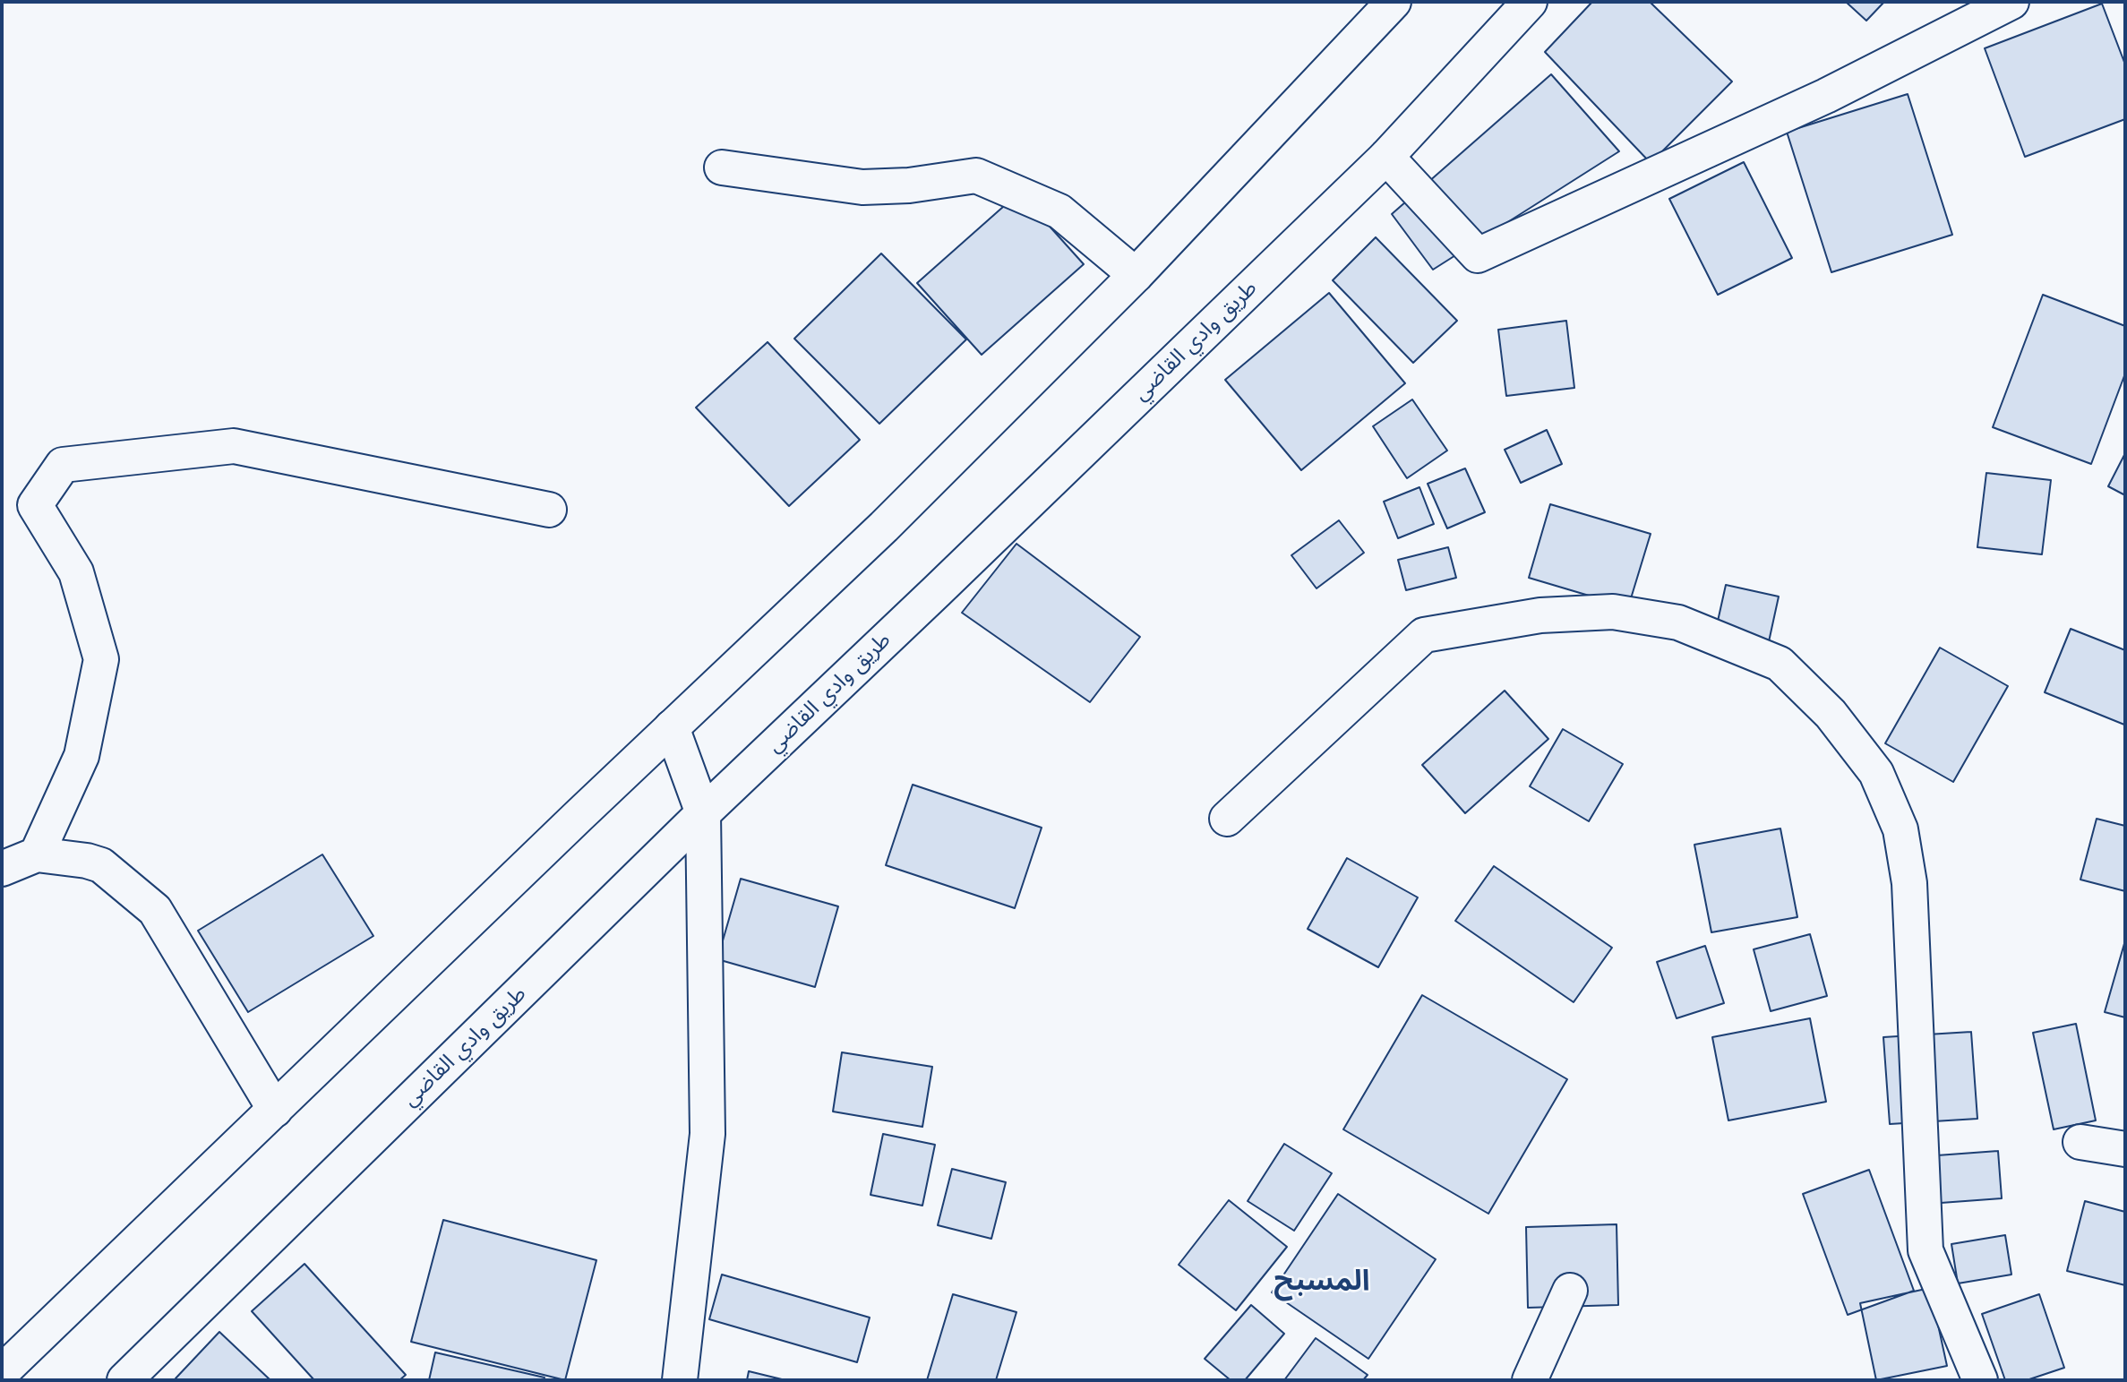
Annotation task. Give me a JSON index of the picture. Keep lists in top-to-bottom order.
{
  "streets": {
    "street": ["طريق وادي القاضي"]
  },
  "districts": ["المسبح"]
}
